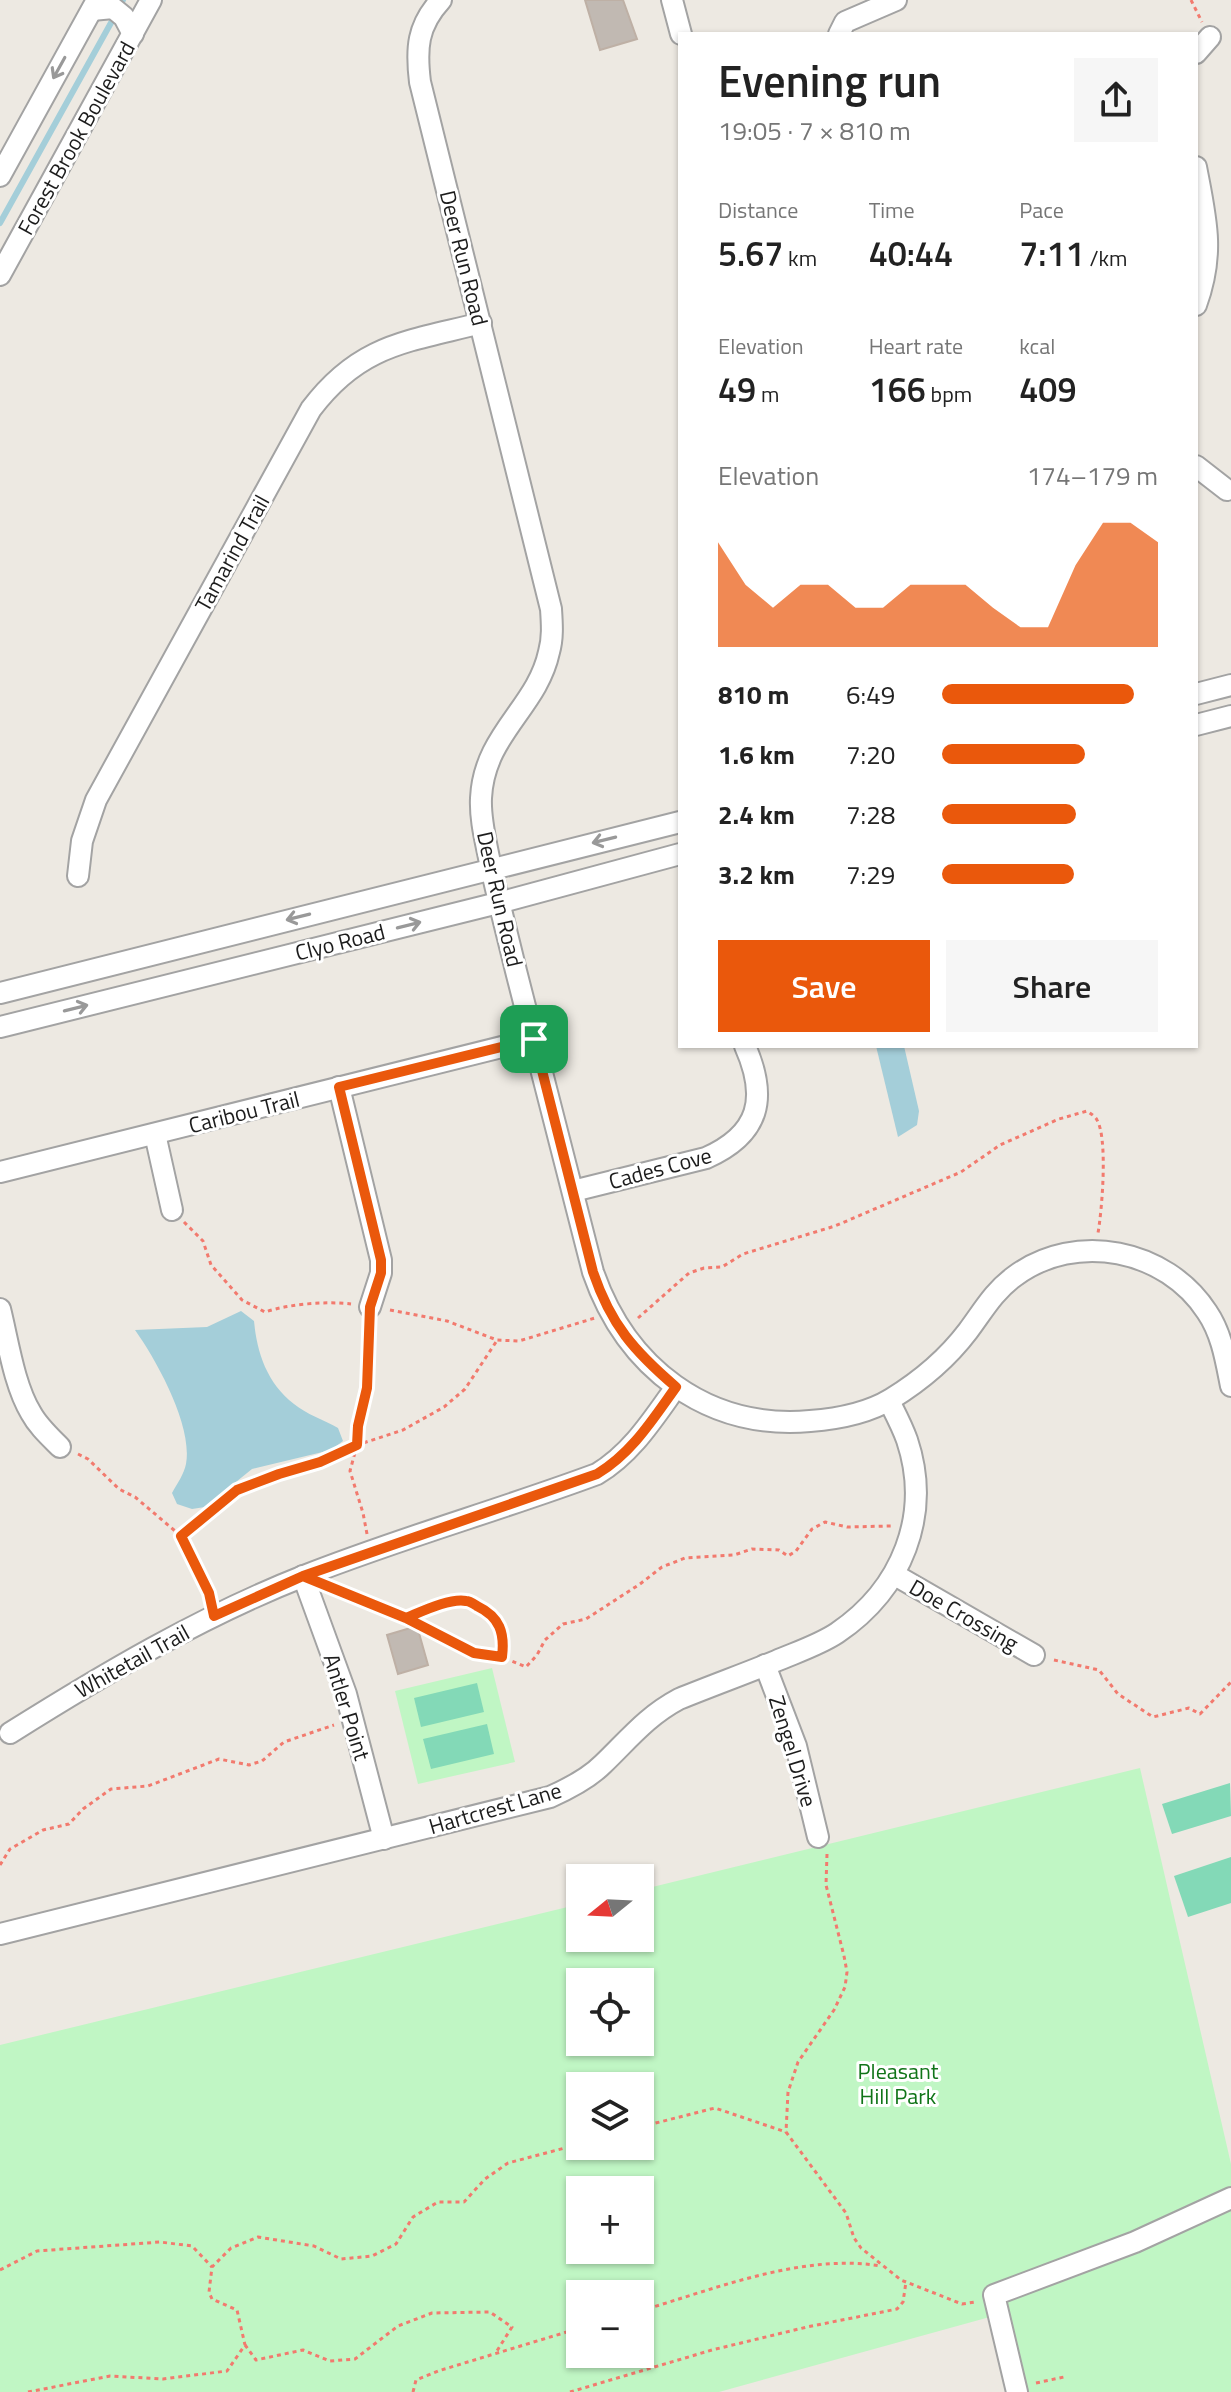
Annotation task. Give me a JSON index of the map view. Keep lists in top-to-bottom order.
{
  "streets": {
    "street": [
      "Forest Brook Boulevard",
      "Deer Run Road",
      "Tamarind Trail",
      "Clyo Road",
      "Caribou Trail",
      "Cades Cove",
      "Doe Crossing",
      "Whitetail Trail",
      "Antler Point",
      "Zengel Drive",
      "Hartcrest Lane"
    ]
  },
  "crossings": [
    ["Deer Run Road", "Tamarind Trail"],
    ["Deer Run Road", "Clyo Road"],
    ["Deer Run Road", "Caribou Trail"],
    ["Deer Run Road", "Cades Cove"],
    ["Deer Run Road", "Whitetail Trail"],
    ["Deer Run Road", "Hartcrest Lane"],
    ["Doe Crossing", "Hartcrest Lane"],
    ["Whitetail Trail", "Antler Point"],
    ["Antler Point", "Hartcrest Lane"],
    ["Zengel Drive", "Hartcrest Lane"]
  ],
  "parks": ["Pleasant Hill Park"],
  "north": "left",
  "page": {
    "heading": ["Evening run", "19:05 · 7 × 810 m"],
    "stats": [
      ["Distance", "5.67 km"],
      ["Time", "40:44"],
      ["Pace", "7:11 /km"],
      ["Elevation", "49 m"],
      ["Heart rate", "166 bpm"],
      ["kcal", "409"]
    ],
    "chart": ["Elevation", "174–179 m"],
    "list": [
      {
        "name": "810 m",
        "note": "6:49"
      },
      {
        "name": "1.6 km",
        "note": "7:20"
      },
      {
        "name": "2.4 km",
        "note": "7:28"
      },
      {
        "name": "3.2 km",
        "note": "7:29"
      }
    ],
    "buttons": ["Save", "Share"],
    "map_buttons": ["+", "−"]
  }
}
